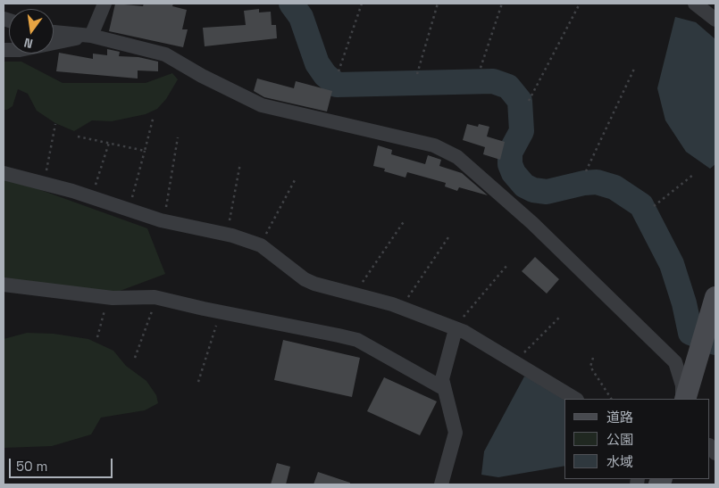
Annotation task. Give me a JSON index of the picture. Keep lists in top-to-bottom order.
{
  "legend": ["道路", "公園", "水域"],
  "scale_bar": "50 m",
  "north": "bottom"
}
